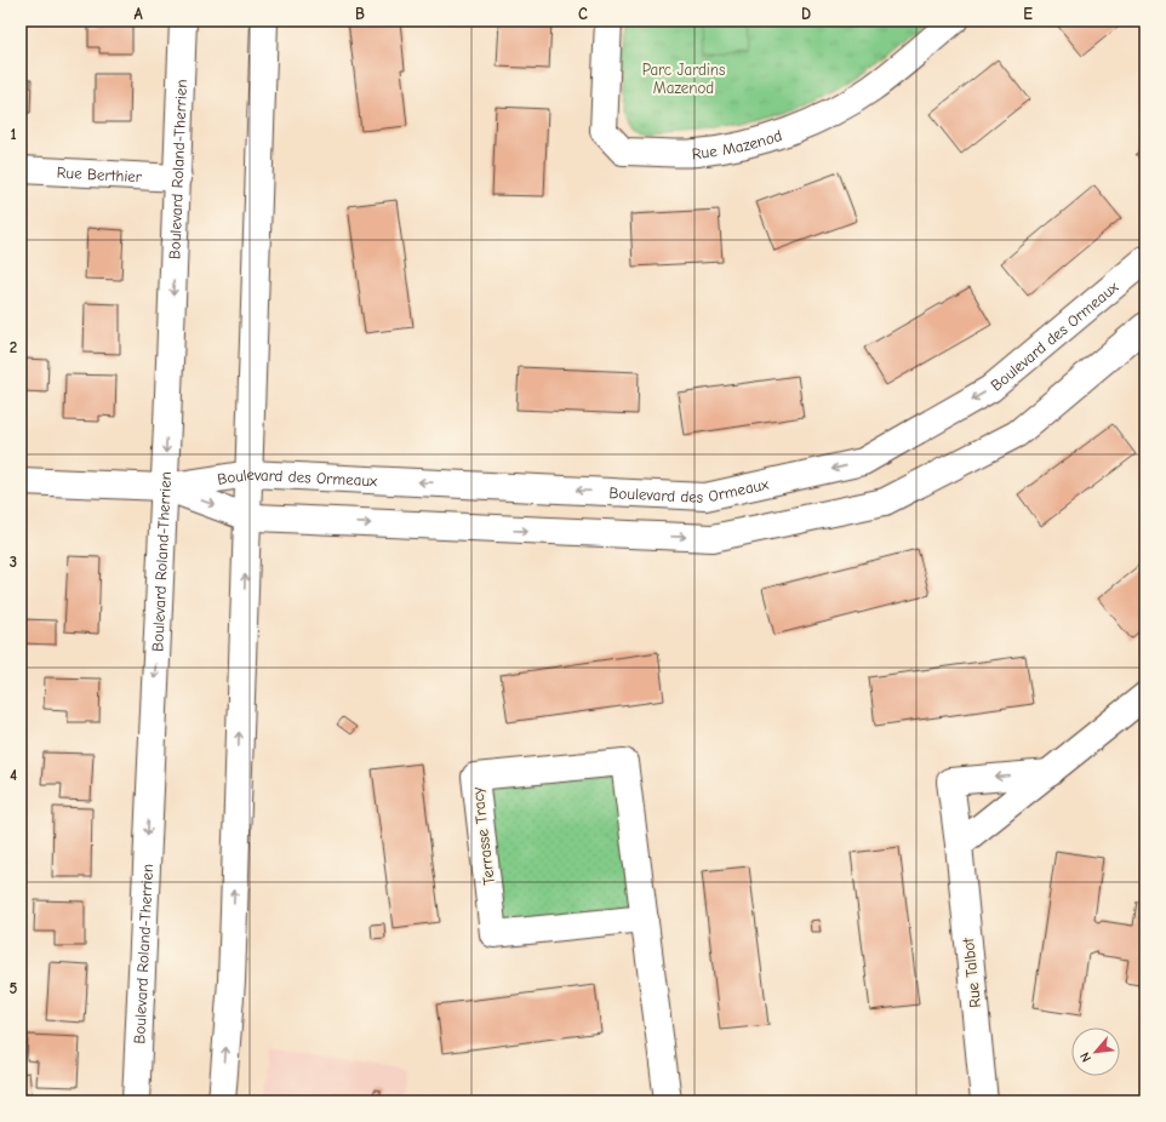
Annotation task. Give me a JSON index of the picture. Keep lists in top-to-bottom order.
{
  "streets": {
    "street": [
      "Rue Mazenod",
      "Boulevard Roland-Therrien",
      "Rue Berthier",
      "Boulevard des Ormeaux",
      "Terrasse Tracy",
      "Rue Talbot"
    ]
  },
  "crossings": [
    ["Boulevard Roland-Therrien", "Rue Berthier"],
    ["Boulevard Roland-Therrien", "Boulevard des Ormeaux"]
  ],
  "parks": ["Parc Jardins Mazenod"],
  "north": "bottom left",
  "grid": {
    "columns": [
      "A",
      "B",
      "C",
      "D",
      "E"
    ],
    "rows": [
      "1",
      "2",
      "3",
      "4",
      "5"
    ]
  }
}
